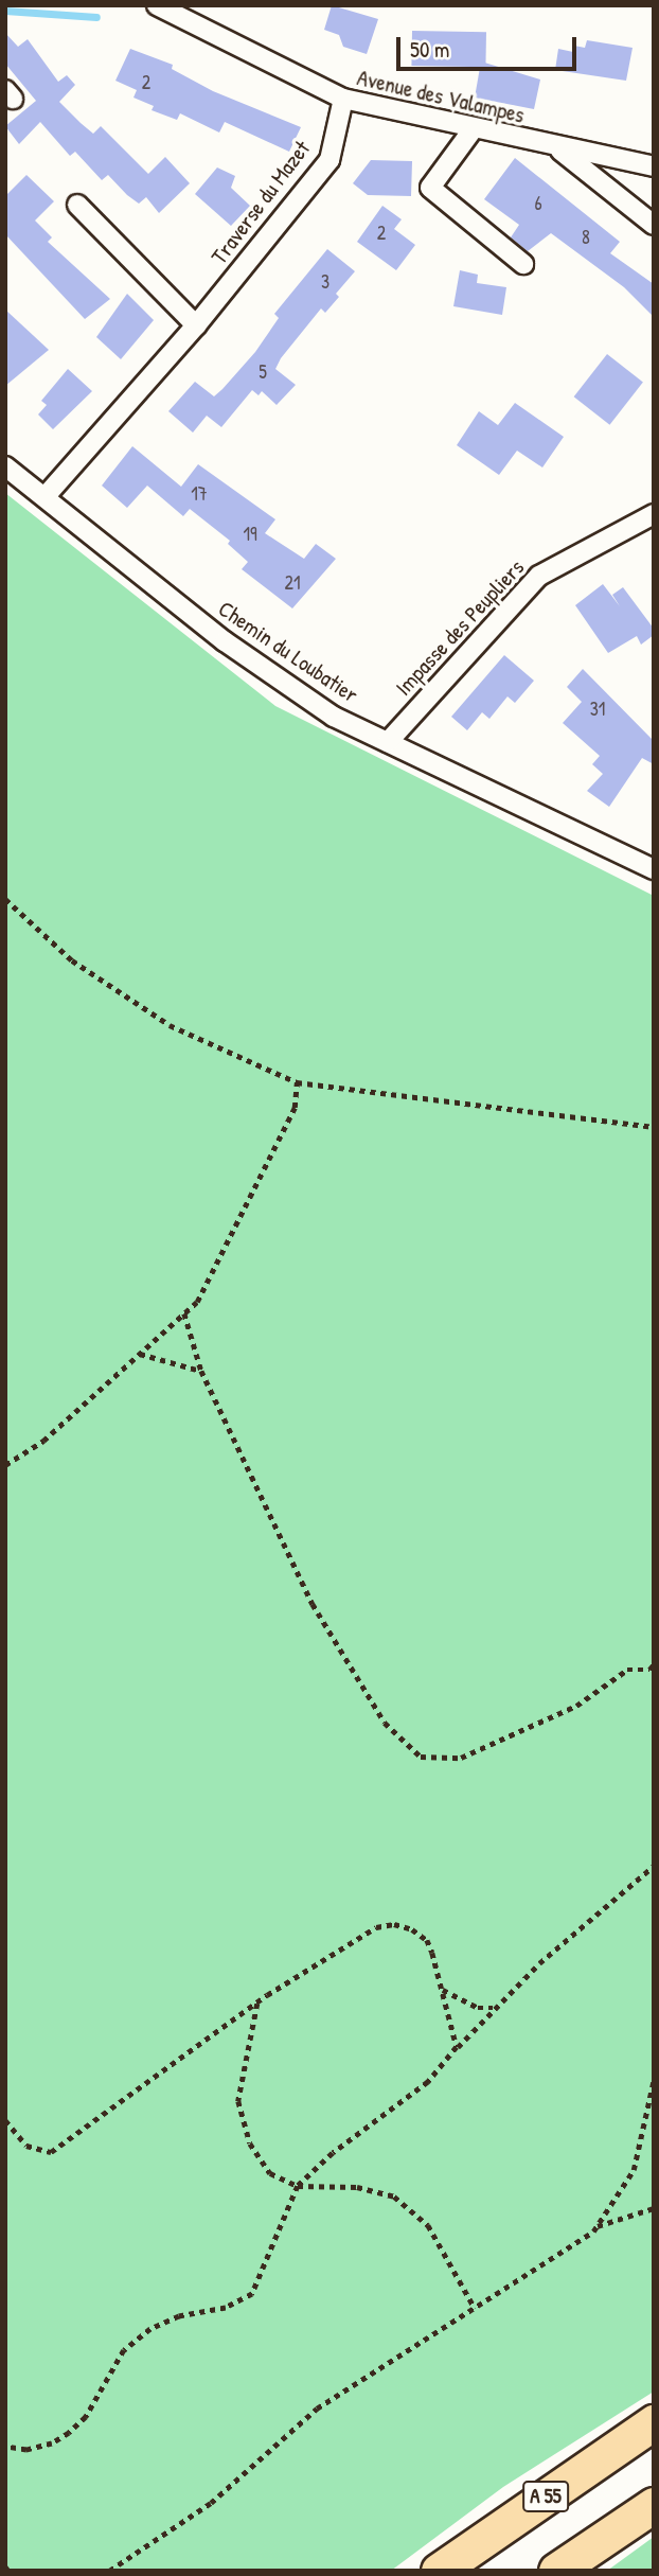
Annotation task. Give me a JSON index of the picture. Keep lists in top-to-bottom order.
{
  "streets": {
    "highway": ["A 55"],
    "street": [
      "Avenue des Valampes",
      "Traverse du Mazet",
      "Impasse des Peupliers",
      "Chemin du Loubatier"
    ]
  },
  "crossings": [
    ["Avenue des Valampes", "Traverse du Mazet"],
    ["Traverse du Mazet", "Chemin du Loubatier"],
    ["Impasse des Peupliers", "Chemin du Loubatier"]
  ],
  "house_numbers": [
    "2",
    "6",
    "2",
    "8",
    "3",
    "5",
    "17",
    "19",
    "21",
    "31"
  ],
  "scale_bar": "50 m"
}
